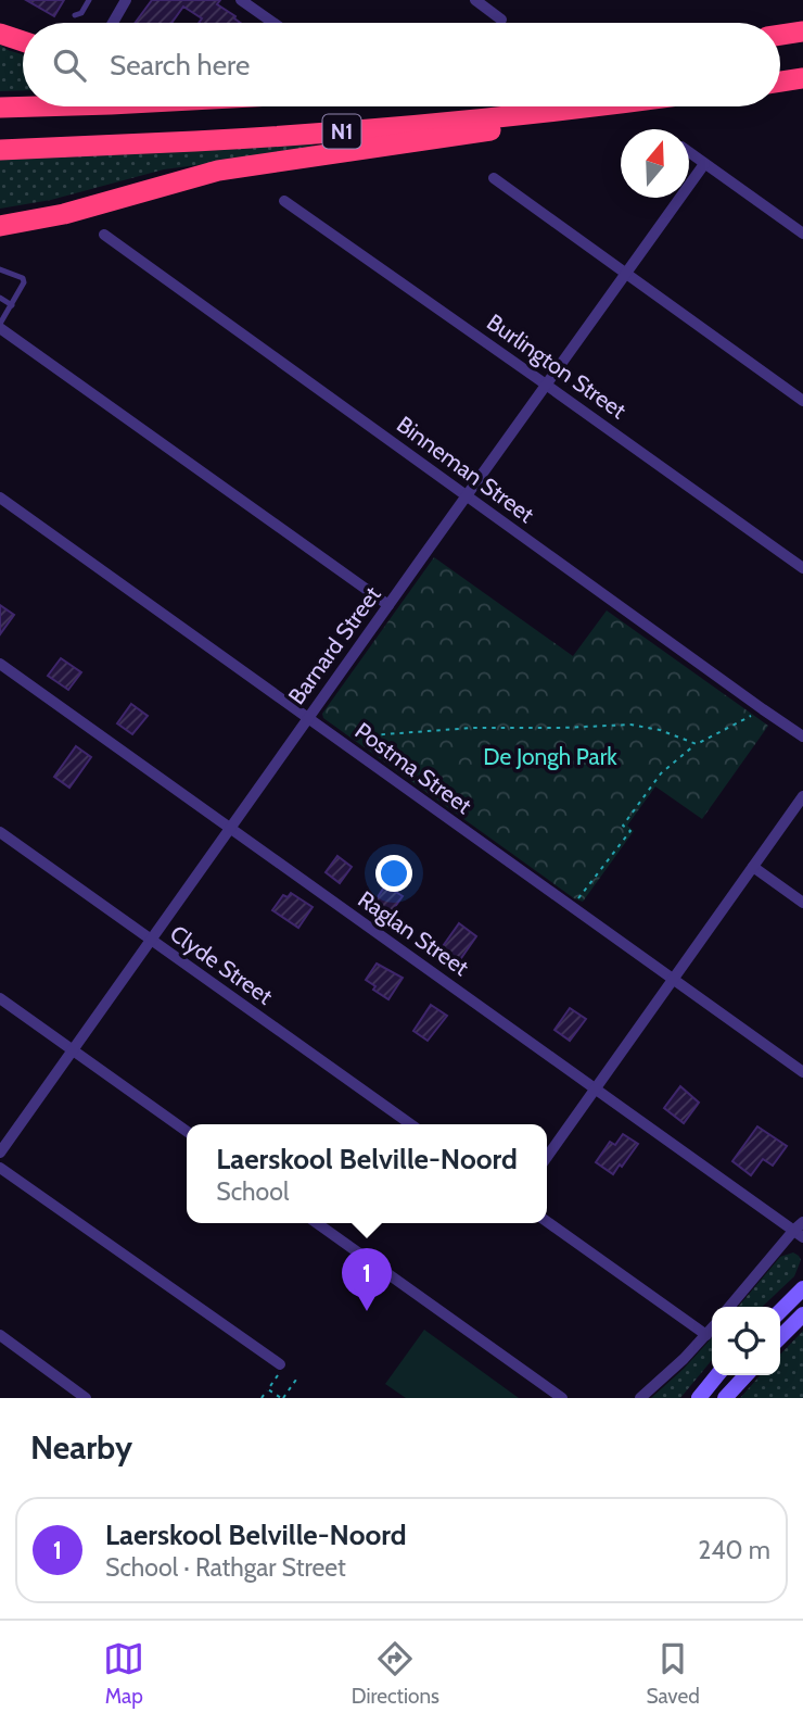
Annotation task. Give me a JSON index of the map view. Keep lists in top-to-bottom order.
{
  "streets": {
    "highway": ["N1"],
    "street": [
      "Burlington Street",
      "Binneman Street",
      "Barnard Street",
      "Postma Street",
      "Raglan Street",
      "Clyde Street"
    ]
  },
  "crossings": [
    ["Burlington Street", "Barnard Street"],
    ["Binneman Street", "Barnard Street"],
    ["Barnard Street", "Postma Street"],
    ["Barnard Street", "Raglan Street"],
    ["Barnard Street", "Clyde Street"]
  ],
  "parks": ["De Jongh Park"],
  "north": "top",
  "page": {
    "search": "Search here",
    "popup": ["Laerskool Belville-Noord", "School"],
    "pins": "1",
    "heading": "Nearby",
    "list": [
      {
        "mark": "1",
        "name": "Laerskool Belville-Noord",
        "note": "School · Rathgar Street",
        "value": "240 m"
      }
    ],
    "nav": ["Map", "Directions", "Saved"]
  }
}
